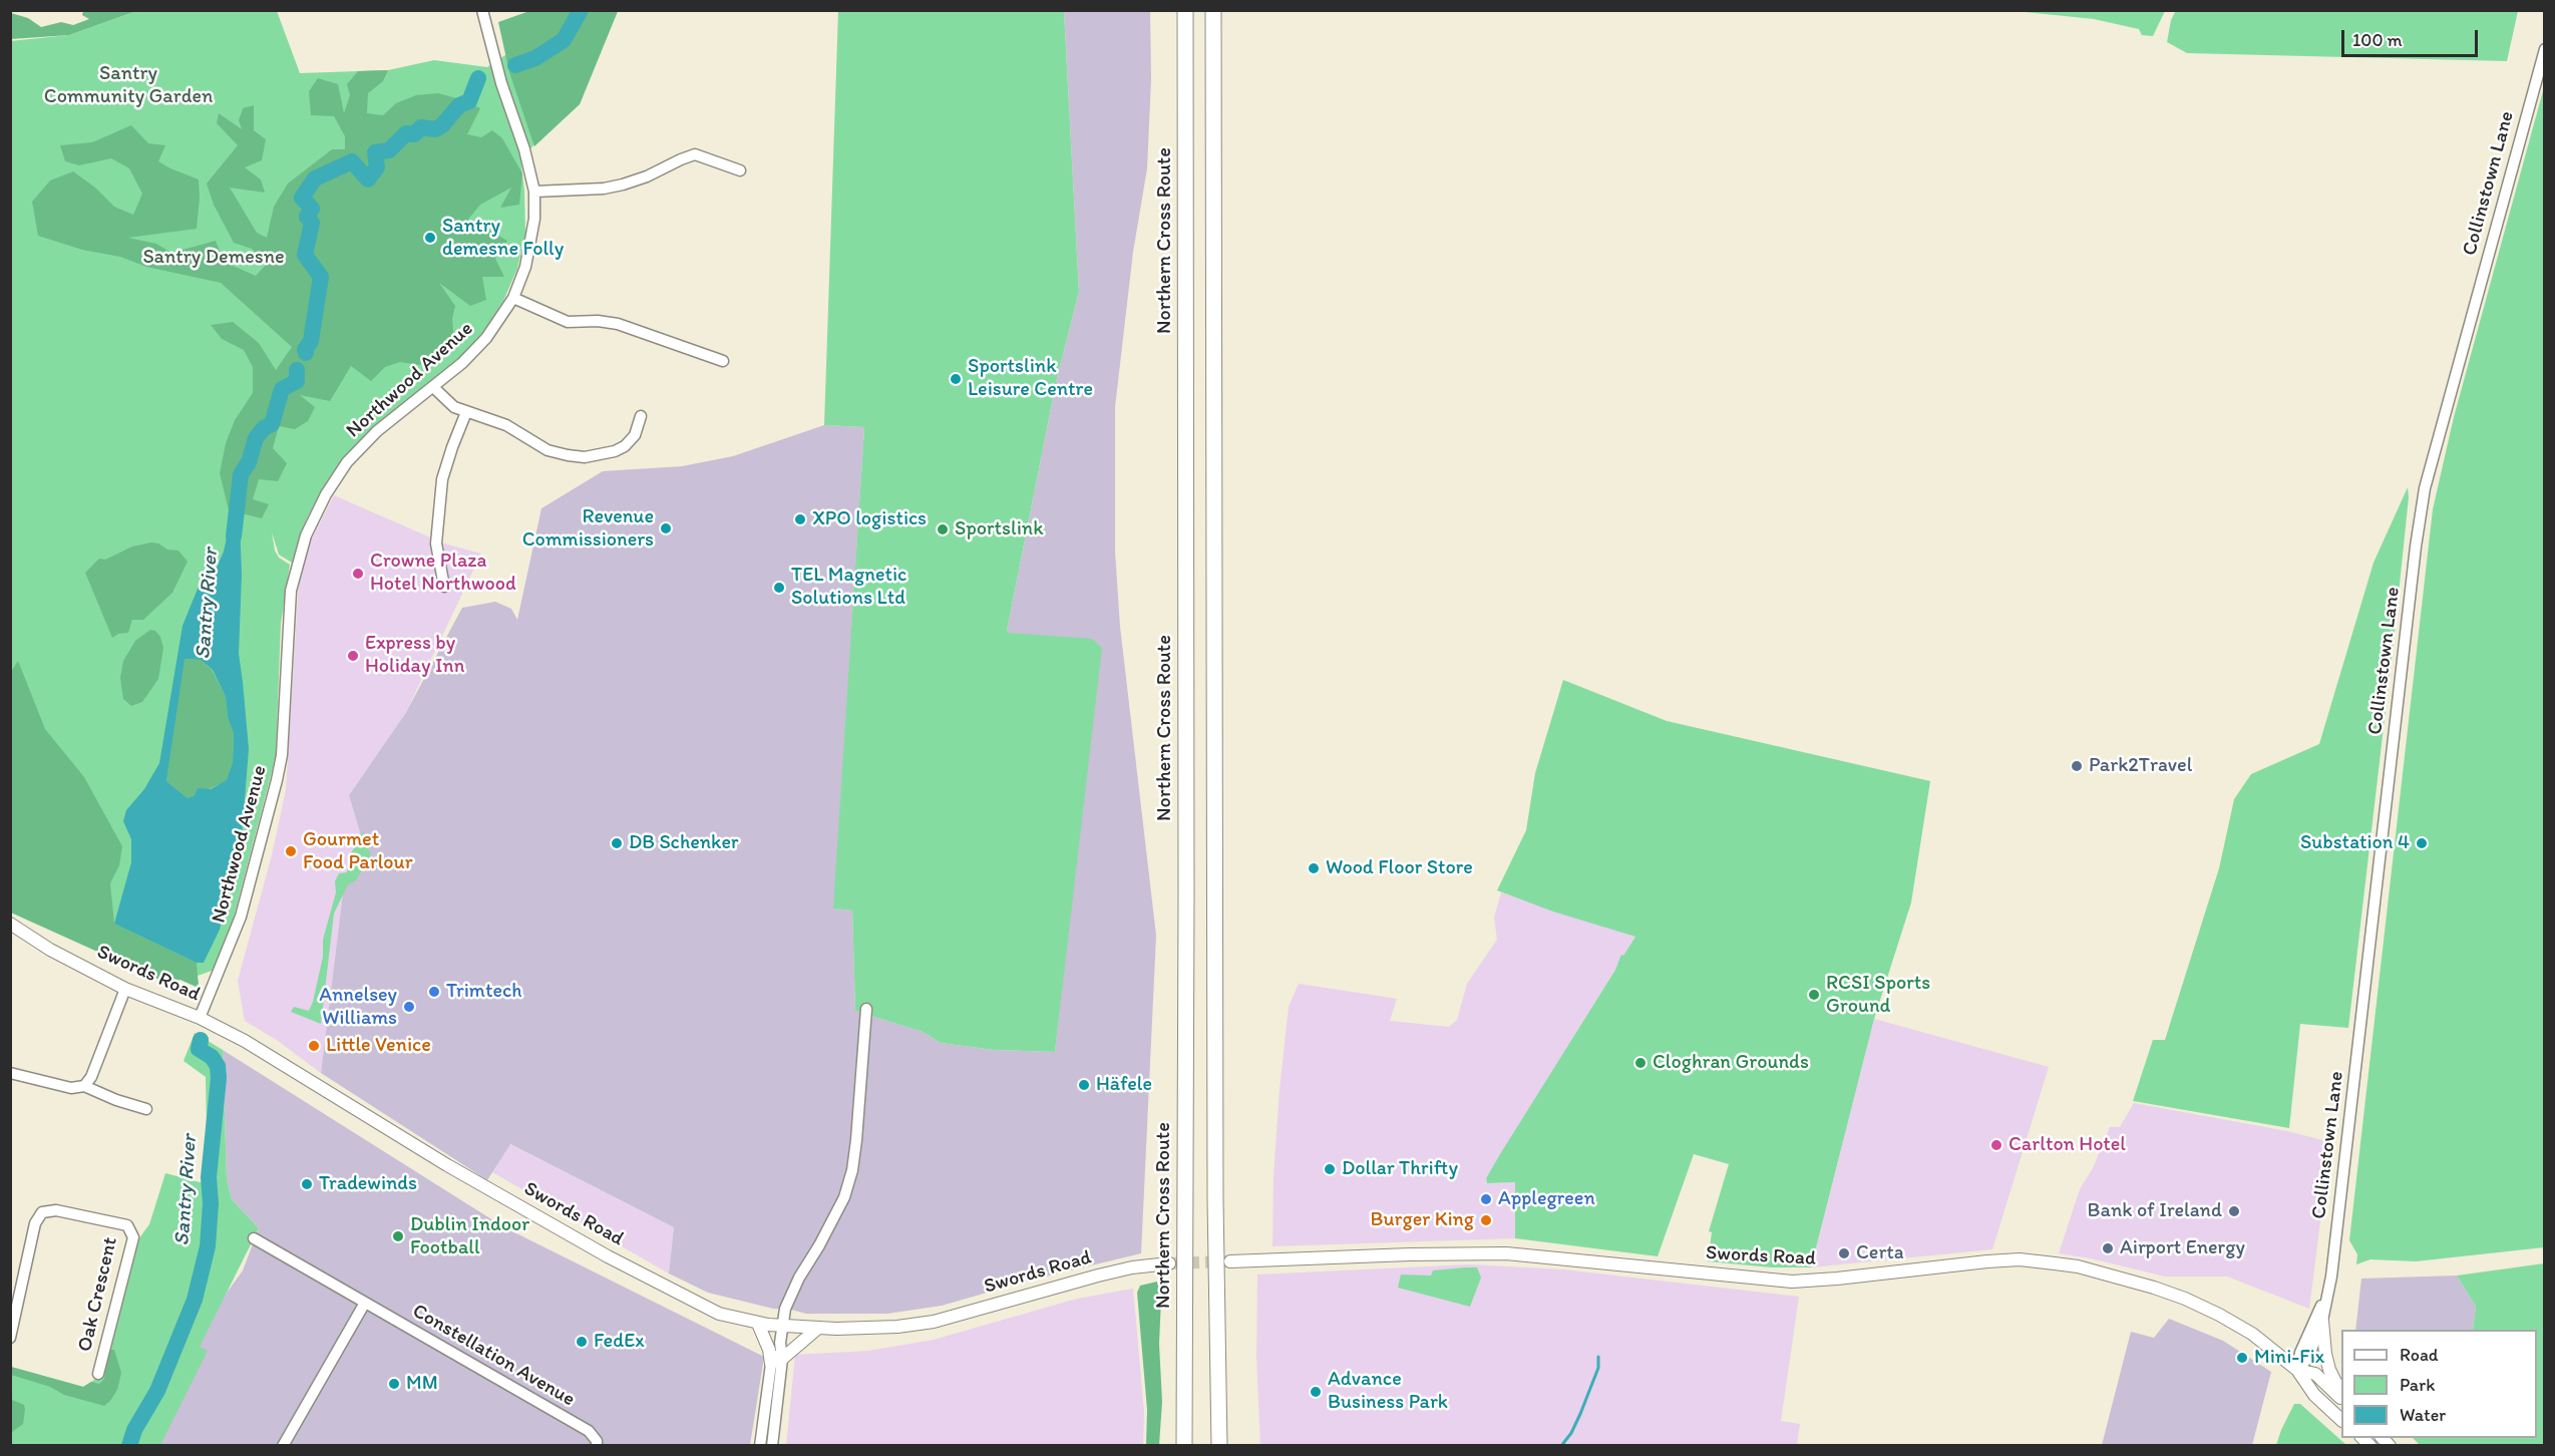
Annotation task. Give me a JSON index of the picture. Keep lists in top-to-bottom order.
{
  "streets": {
    "highway": ["Northern Cross Route"],
    "main road": ["Swords Road"],
    "street": [
      "Collinstown Lane",
      "Northwood Avenue",
      "Oak Crescent",
      "Constellation Avenue"
    ]
  },
  "crossings": [
    ["Collinstown Lane", "Swords Road"],
    ["Northwood Avenue", "Swords Road"]
  ],
  "water": ["Santry River"],
  "parks": ["Santry Community Garden", "Santry Demesne"],
  "places": [
    "Santry demesne Folly",
    "Sportslink Leisure Centre",
    "XPO logistics",
    "Revenue Commissioners",
    "Sportslink",
    "Crowne Plaza Hotel Northwood",
    "TEL Magnetic Solutions Ltd",
    "Express by Holiday Inn",
    "Park2Travel",
    "DB Schenker",
    "Substation 4",
    "Gourmet Food Parlour",
    "Wood Floor Store",
    "Trimtech",
    "RCSI Sports Ground",
    "Annelsey Williams",
    "Little Venice",
    "Cloghran Grounds",
    "Häfele",
    "Carlton Hotel",
    "Dollar Thrifty",
    "Tradewinds",
    "Applegreen",
    "Bank of Ireland",
    "Burger King",
    "Dublin Indoor Football",
    "Airport Energy",
    "Certa",
    "FedEx",
    "Mini-Fix",
    "MM",
    "Advance Business Park"
  ],
  "legend": ["Road", "Park", "Water"],
  "scale_bar": "100 m"
}
